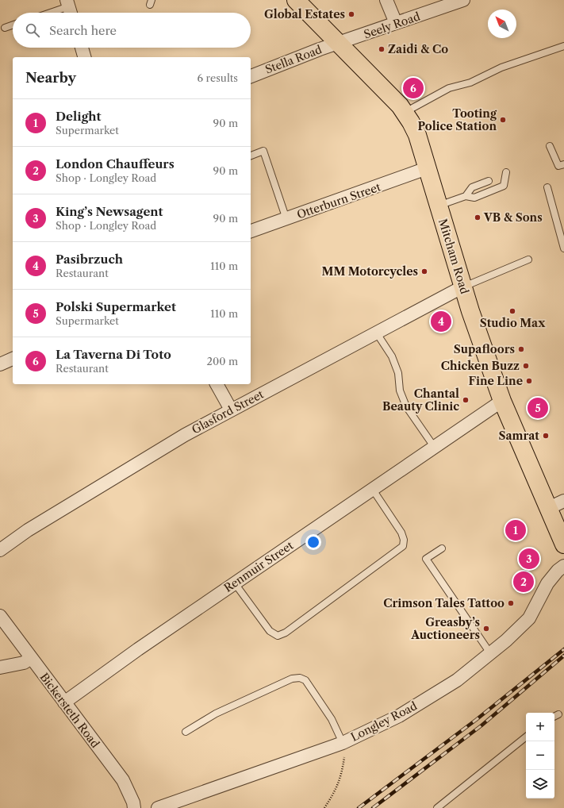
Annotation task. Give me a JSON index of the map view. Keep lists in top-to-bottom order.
{
  "streets": {
    "main road": ["Mitcham Road"],
    "street": [
      "Seely Road",
      "Stella Road",
      "Otterburn Street",
      "Glasford Street",
      "Renmuir Street",
      "Bickersteth Road",
      "Longley Road"
    ]
  },
  "crossings": [
    ["Seely Road", "Stella Road"],
    ["Seely Road", "Mitcham Road"],
    ["Stella Road", "Mitcham Road"],
    ["Otterburn Street", "Mitcham Road"],
    ["Mitcham Road", "Glasford Street"],
    ["Mitcham Road", "Renmuir Street"],
    ["Renmuir Street", "Bickersteth Road"]
  ],
  "places": [
    "Global Estates",
    "Zaidi & Co",
    "Tooting Police Station",
    "VB & Sons",
    "MM Motorcycles",
    "Studio Max",
    "Supafloors",
    "Chicken Buzz",
    "Fine Line",
    "Chantal Beauty Clinic",
    "Samrat",
    "Crimson Tales Tattoo",
    "Greasby’s Auctioneers"
  ],
  "north": "top left",
  "page": {
    "search": "Search here",
    "heading": ["Nearby", "6 results"],
    "pins": [
      "6",
      "4",
      "5",
      "1",
      "3",
      "2"
    ],
    "list": [
      {
        "mark": "1",
        "name": "Delight",
        "note": "Supermarket",
        "value": "90 m"
      },
      {
        "mark": "2",
        "name": "London Chauffeurs",
        "note": "Shop · Longley Road",
        "value": "90 m"
      },
      {
        "mark": "3",
        "name": "King’s Newsagent",
        "note": "Shop · Longley Road",
        "value": "90 m"
      },
      {
        "mark": "4",
        "name": "Pasibrzuch",
        "note": "Restaurant",
        "value": "110 m"
      },
      {
        "mark": "5",
        "name": "Polski Supermarket",
        "note": "Supermarket",
        "value": "110 m"
      },
      {
        "mark": "6",
        "name": "La Taverna Di Toto",
        "note": "Restaurant",
        "value": "200 m"
      }
    ],
    "map_buttons": ["+", "−"]
  }
}
